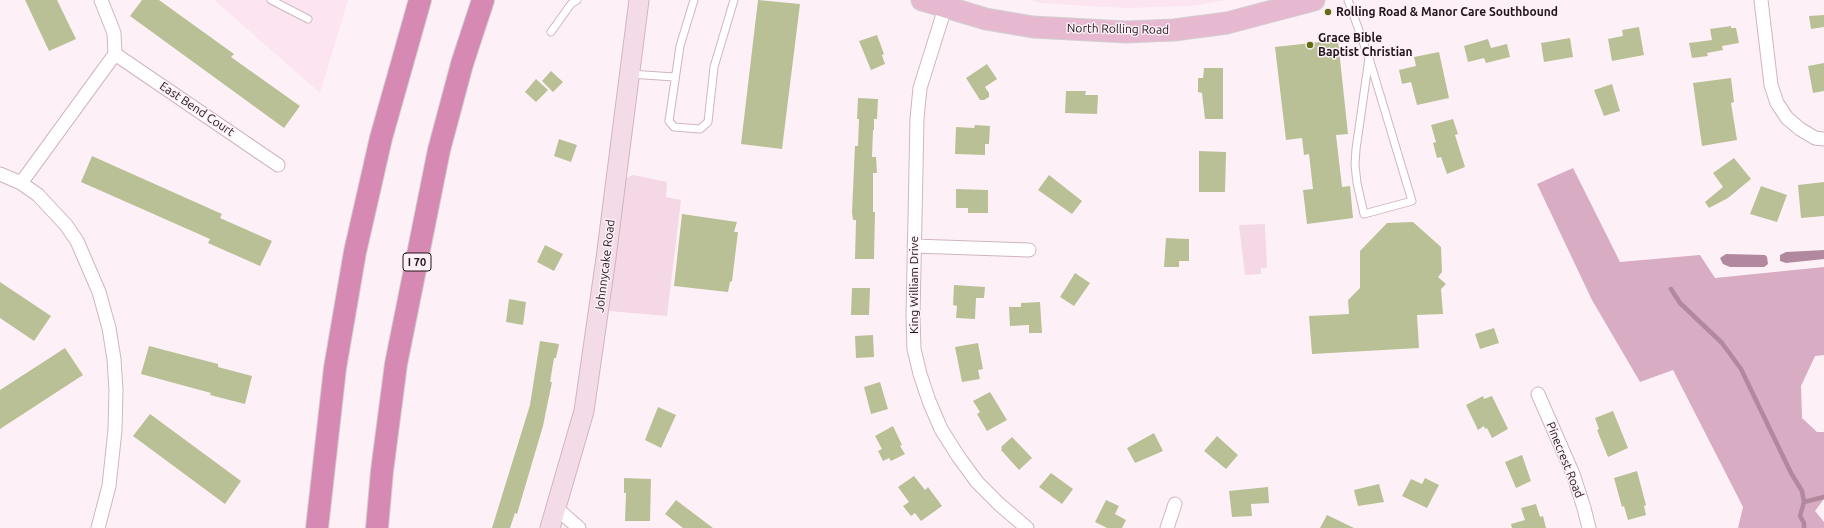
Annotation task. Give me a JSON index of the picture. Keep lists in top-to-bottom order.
{
  "streets": {
    "highway": ["I 70"],
    "main road": ["North Rolling Road"],
    "street": [
      "East Bend Court",
      "Johnnycake Road",
      "King William Drive",
      "Pinecrest Road"
    ]
  },
  "crossings": [
    ["North Rolling Road", "King William Drive"]
  ],
  "places": ["Rolling Road & Manor Care Southbound", "Grace Bible Baptist Christian"]
}
